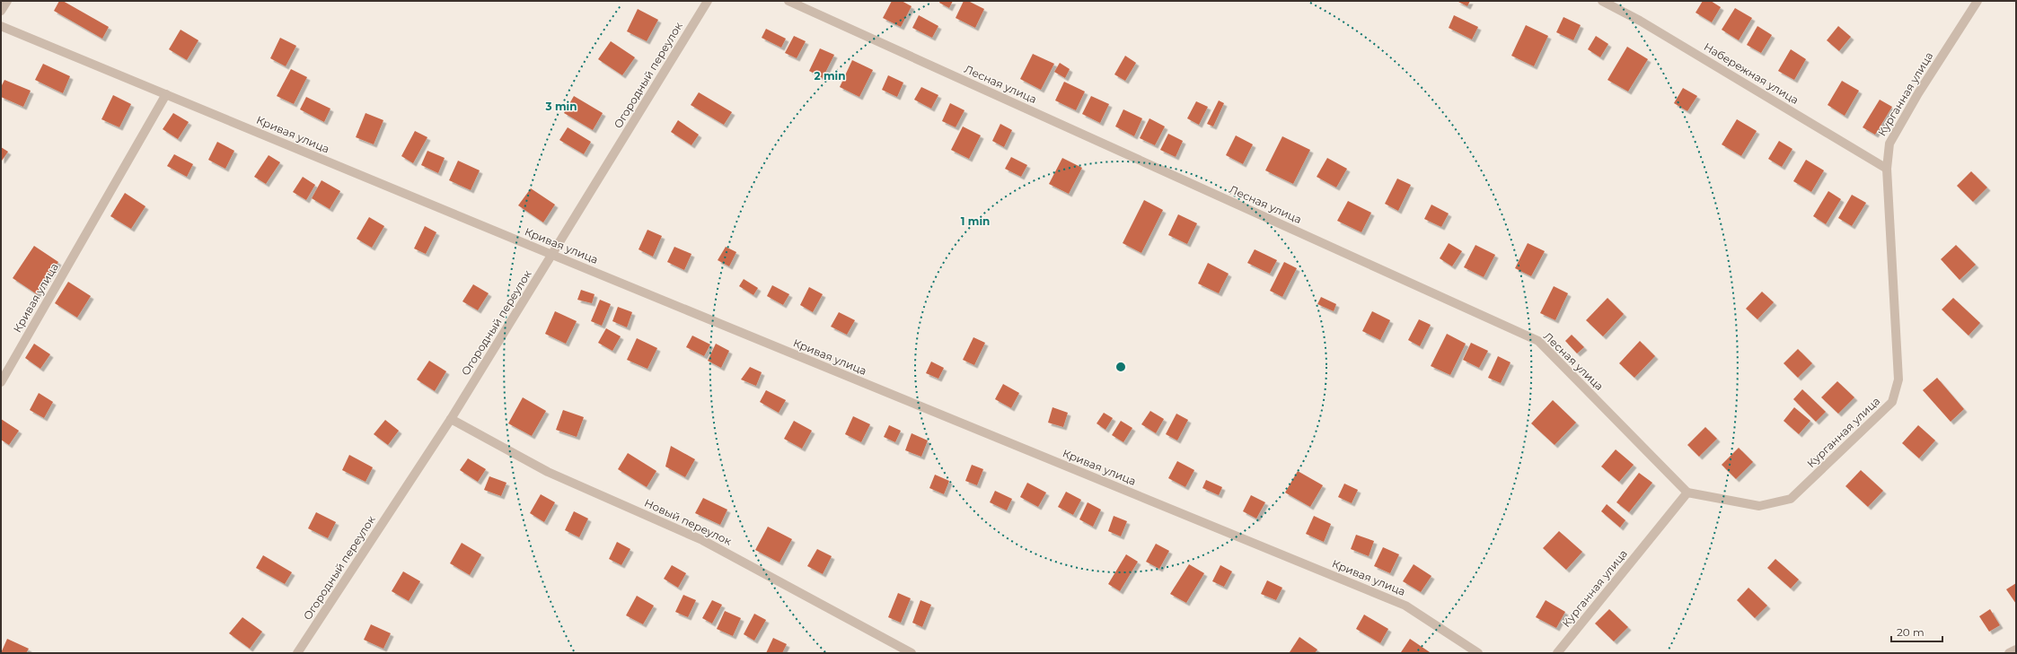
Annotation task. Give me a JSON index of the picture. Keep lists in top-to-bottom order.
{
  "streets": {
    "street": [
      "Набережная улица",
      "Огородный переулок",
      "Лесная улица",
      "Курганная улица",
      "Кривая улица",
      "Новый переулок"
    ]
  },
  "crossings": [
    ["Набережная улица", "Курганная улица"],
    ["Огородный переулок", "Кривая улица"],
    ["Огородный переулок", "Новый переулок"],
    ["Лесная улица", "Курганная улица"]
  ],
  "scale_bar": "20 m",
  "rings": ["2 min", "3 min", "1 min"]
}
